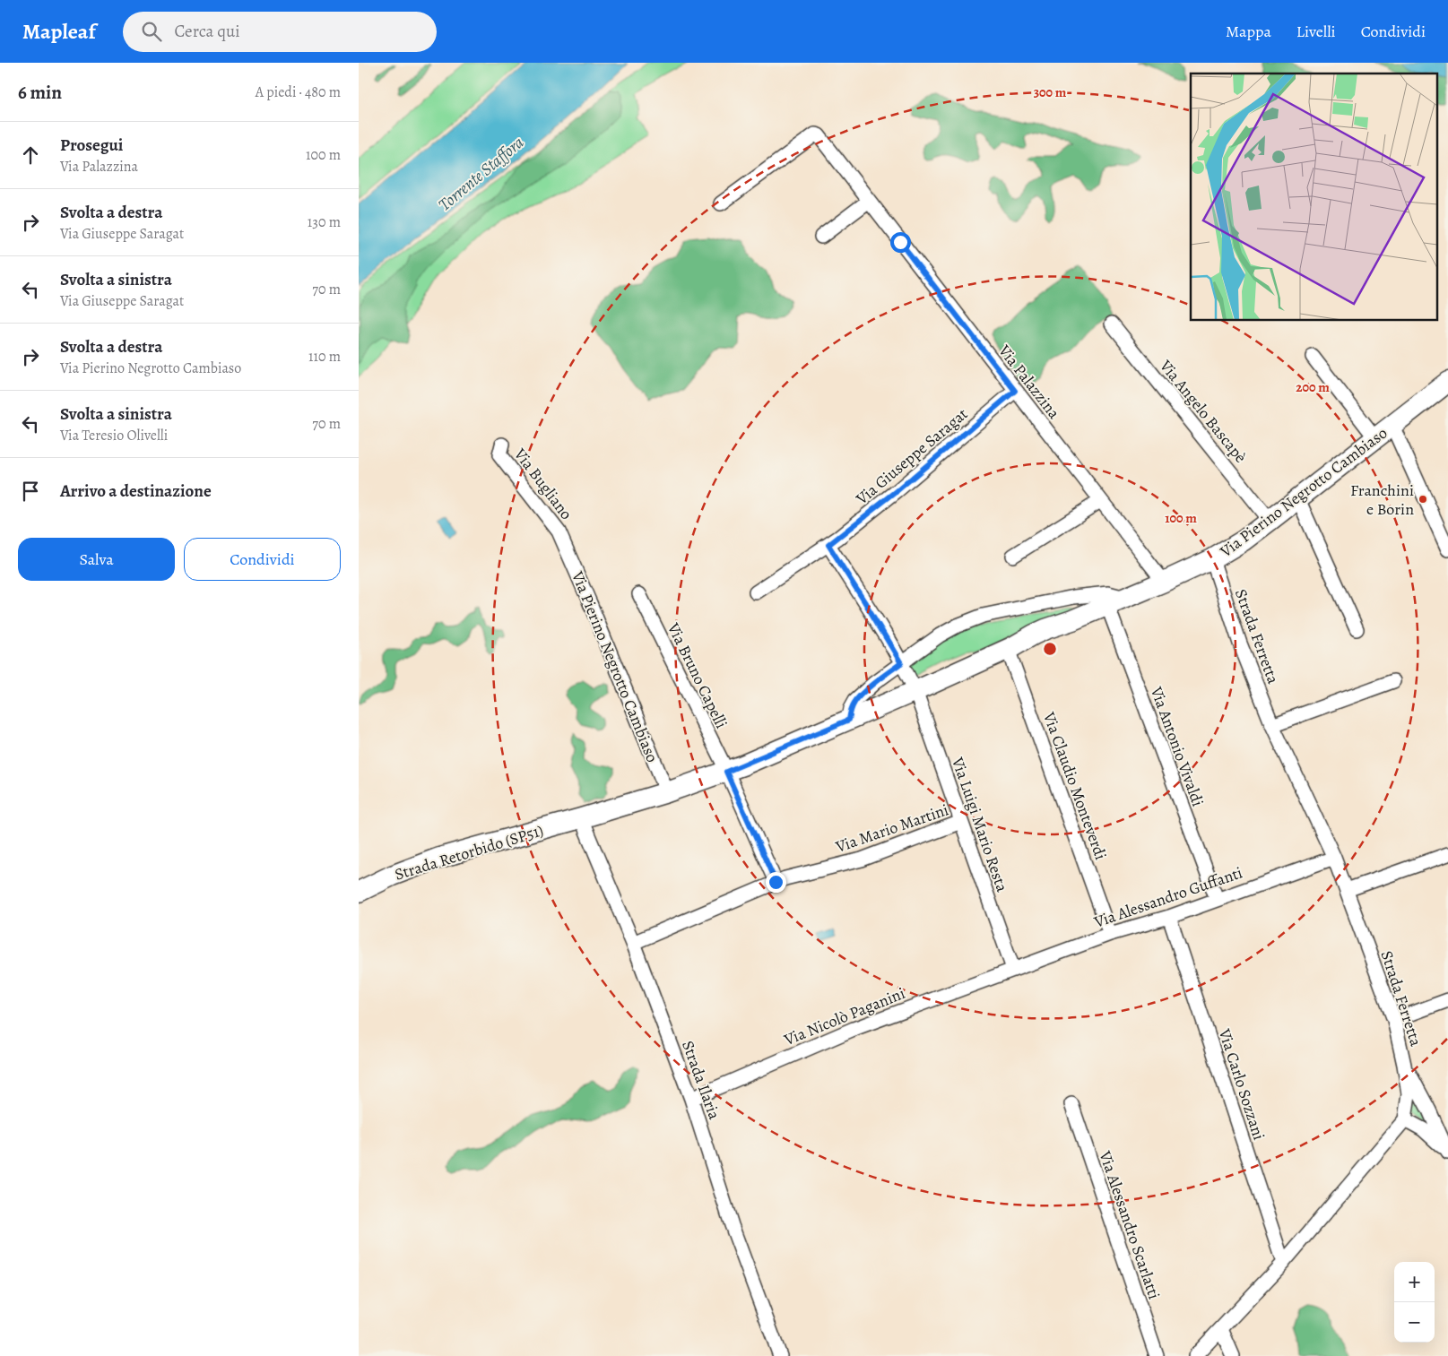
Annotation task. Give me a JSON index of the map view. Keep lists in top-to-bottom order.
{
  "streets": {
    "street": [
      "Via Palazzina",
      "Via Angelo Bascapè",
      "Via Giuseppe Saragat",
      "Via Bugliano",
      "Via Pierino Negrotto Cambiaso",
      "Strada Ferretta",
      "Via Bruno Capelli",
      "Via Antonio Vivaldi",
      "Via Claudio Monteverdi",
      "Via Luigi Mario Resta",
      "Via Mario Martini",
      "Strada Retorbido (SP51)",
      "Via Alessandro Guffanti",
      "Via Nicolò Paganini",
      "Strada Ilaria",
      "Via Carlo Sozzani",
      "Via Alessandro Scarlatti"
    ]
  },
  "crossings": [
    ["Via Palazzina", "Via Giuseppe Saragat"],
    ["Via Palazzina", "Via Pierino Negrotto Cambiaso"],
    ["Via Angelo Bascapè", "Via Pierino Negrotto Cambiaso"],
    ["Via Bugliano", "Via Pierino Negrotto Cambiaso"],
    ["Via Pierino Negrotto Cambiaso", "Strada Ferretta"],
    ["Via Pierino Negrotto Cambiaso", "Via Bruno Capelli"],
    ["Via Pierino Negrotto Cambiaso", "Via Antonio Vivaldi"],
    ["Via Pierino Negrotto Cambiaso", "Via Claudio Monteverdi"],
    ["Via Pierino Negrotto Cambiaso", "Via Luigi Mario Resta"],
    ["Via Pierino Negrotto Cambiaso", "Strada Retorbido (SP51)"],
    ["Via Pierino Negrotto Cambiaso", "Strada Ilaria"],
    ["Strada Ferretta", "Via Alessandro Guffanti"],
    ["Via Bruno Capelli", "Via Mario Martini"],
    ["Via Antonio Vivaldi", "Via Alessandro Guffanti"],
    ["Via Claudio Monteverdi", "Via Alessandro Guffanti"],
    ["Via Luigi Mario Resta", "Via Mario Martini"],
    ["Via Luigi Mario Resta", "Via Alessandro Guffanti"],
    ["Via Luigi Mario Resta", "Via Nicolò Paganini"],
    ["Via Mario Martini", "Strada Ilaria"],
    ["Strada Retorbido (SP51)", "Strada Ilaria"],
    ["Via Alessandro Guffanti", "Via Nicolò Paganini"],
    ["Via Alessandro Guffanti", "Via Carlo Sozzani"],
    ["Via Nicolò Paganini", "Strada Ilaria"]
  ],
  "water": ["Torrente Staffora"],
  "places": ["Franchini e Borin"],
  "page": {
    "header": "Mapleaf",
    "search": "Cerca qui",
    "nav": ["Mappa", "Livelli", "Condividi"],
    "heading": ["6 min", "A piedi · 480 m"],
    "list": [
      ["Prosegui", "Via Palazzina", "100 m"],
      ["Svolta a destra", "Via Giuseppe Saragat", "130 m"],
      ["Svolta a sinistra", "Via Giuseppe Saragat", "70 m"],
      ["Svolta a destra", "Via Pierino Negrotto Cambiaso", "110 m"],
      ["Svolta a sinistra", "Via Teresio Olivelli", "70 m"],
      "Arrivo a destinazione"
    ],
    "buttons": ["Salva", "Condividi"],
    "map_buttons": ["+", "−"]
  },
  "rings": ["300 m", "200 m", "100 m"]
}
